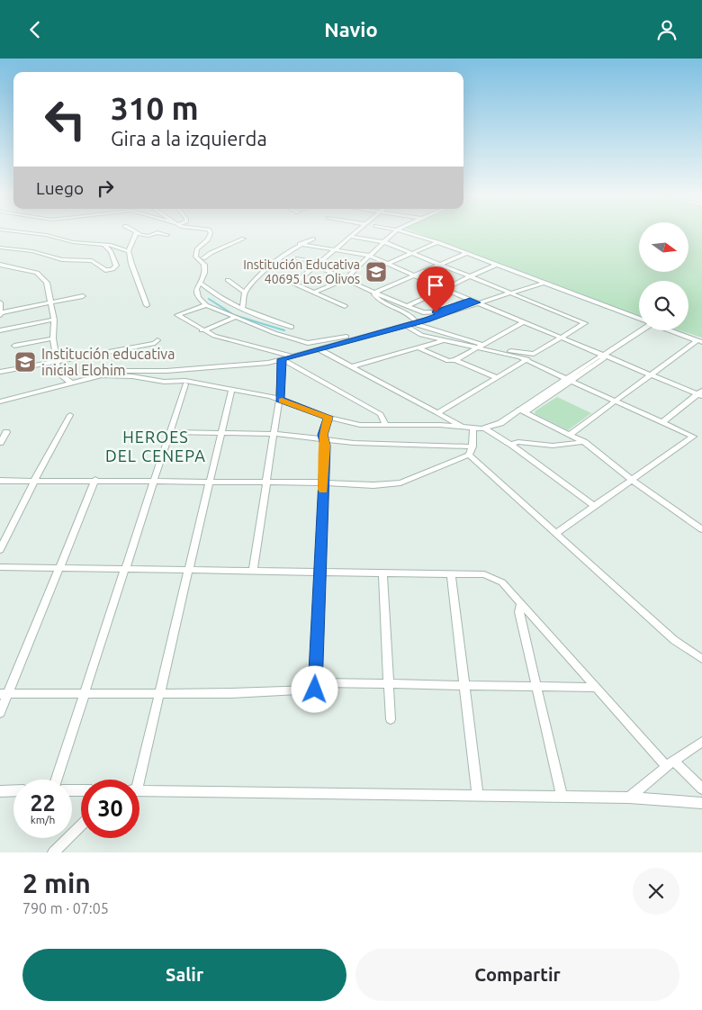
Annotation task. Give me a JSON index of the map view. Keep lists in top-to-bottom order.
{
  "districts": ["HEROES DEL CENEPA"],
  "places": {
    "school or university": ["Institución Educativa 40695 Los Olivos", "Institución educativa inicial Elohim"]
  },
  "north": "right",
  "page": {
    "header": "Navio",
    "turn": ["310 m", "Gira a la izquierda"],
    "then": "Luego",
    "speed": "22 km/h",
    "limit": "30",
    "heading": ["2 min", "790 m · 07:05"],
    "buttons": ["Salir", "Compartir"]
  }
}
